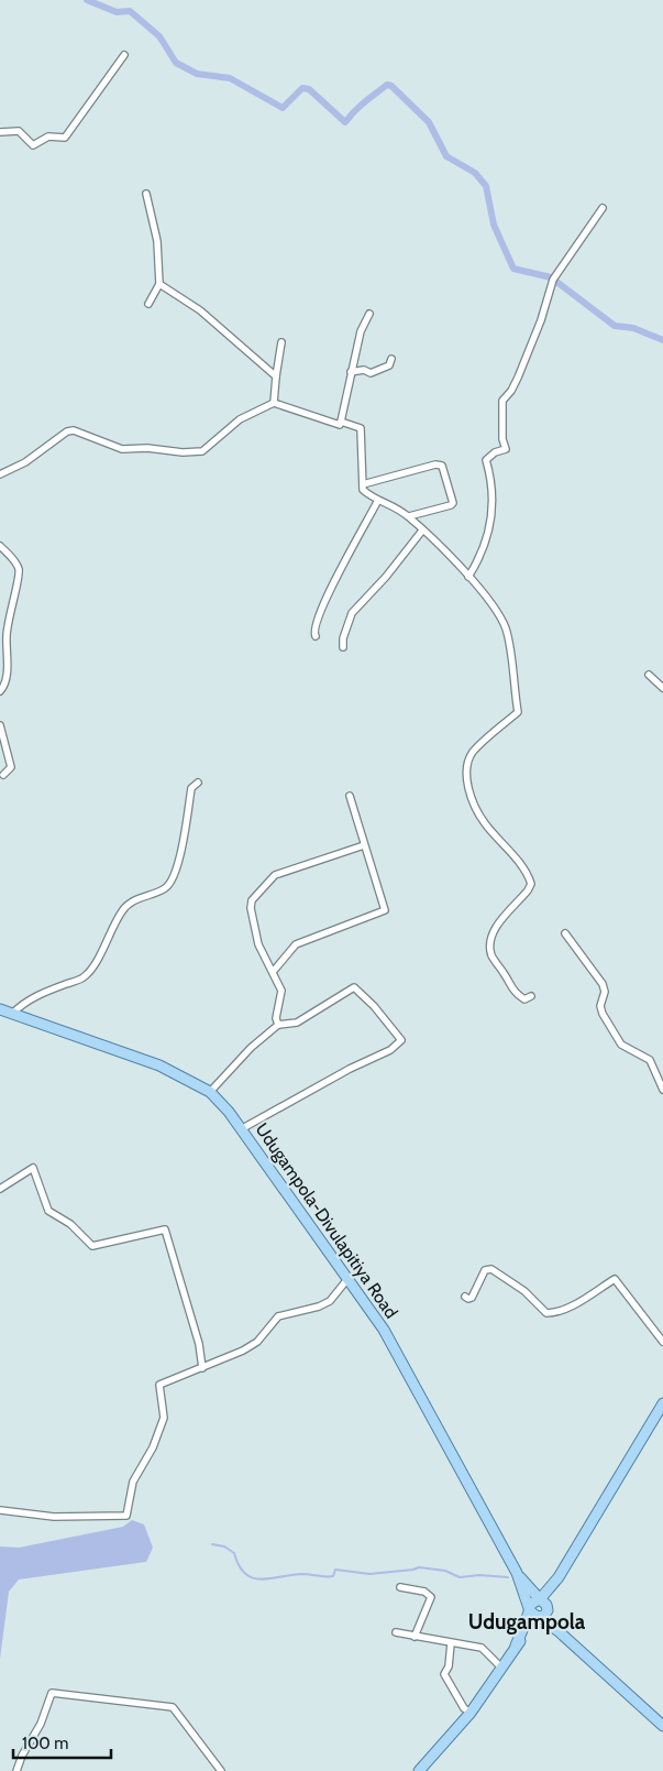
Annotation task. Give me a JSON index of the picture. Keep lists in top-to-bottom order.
{
  "streets": {
    "main road": ["Udugampola-Divulapitiya Road"]
  },
  "districts": ["Udugampola"],
  "scale_bar": "100 m"
}
